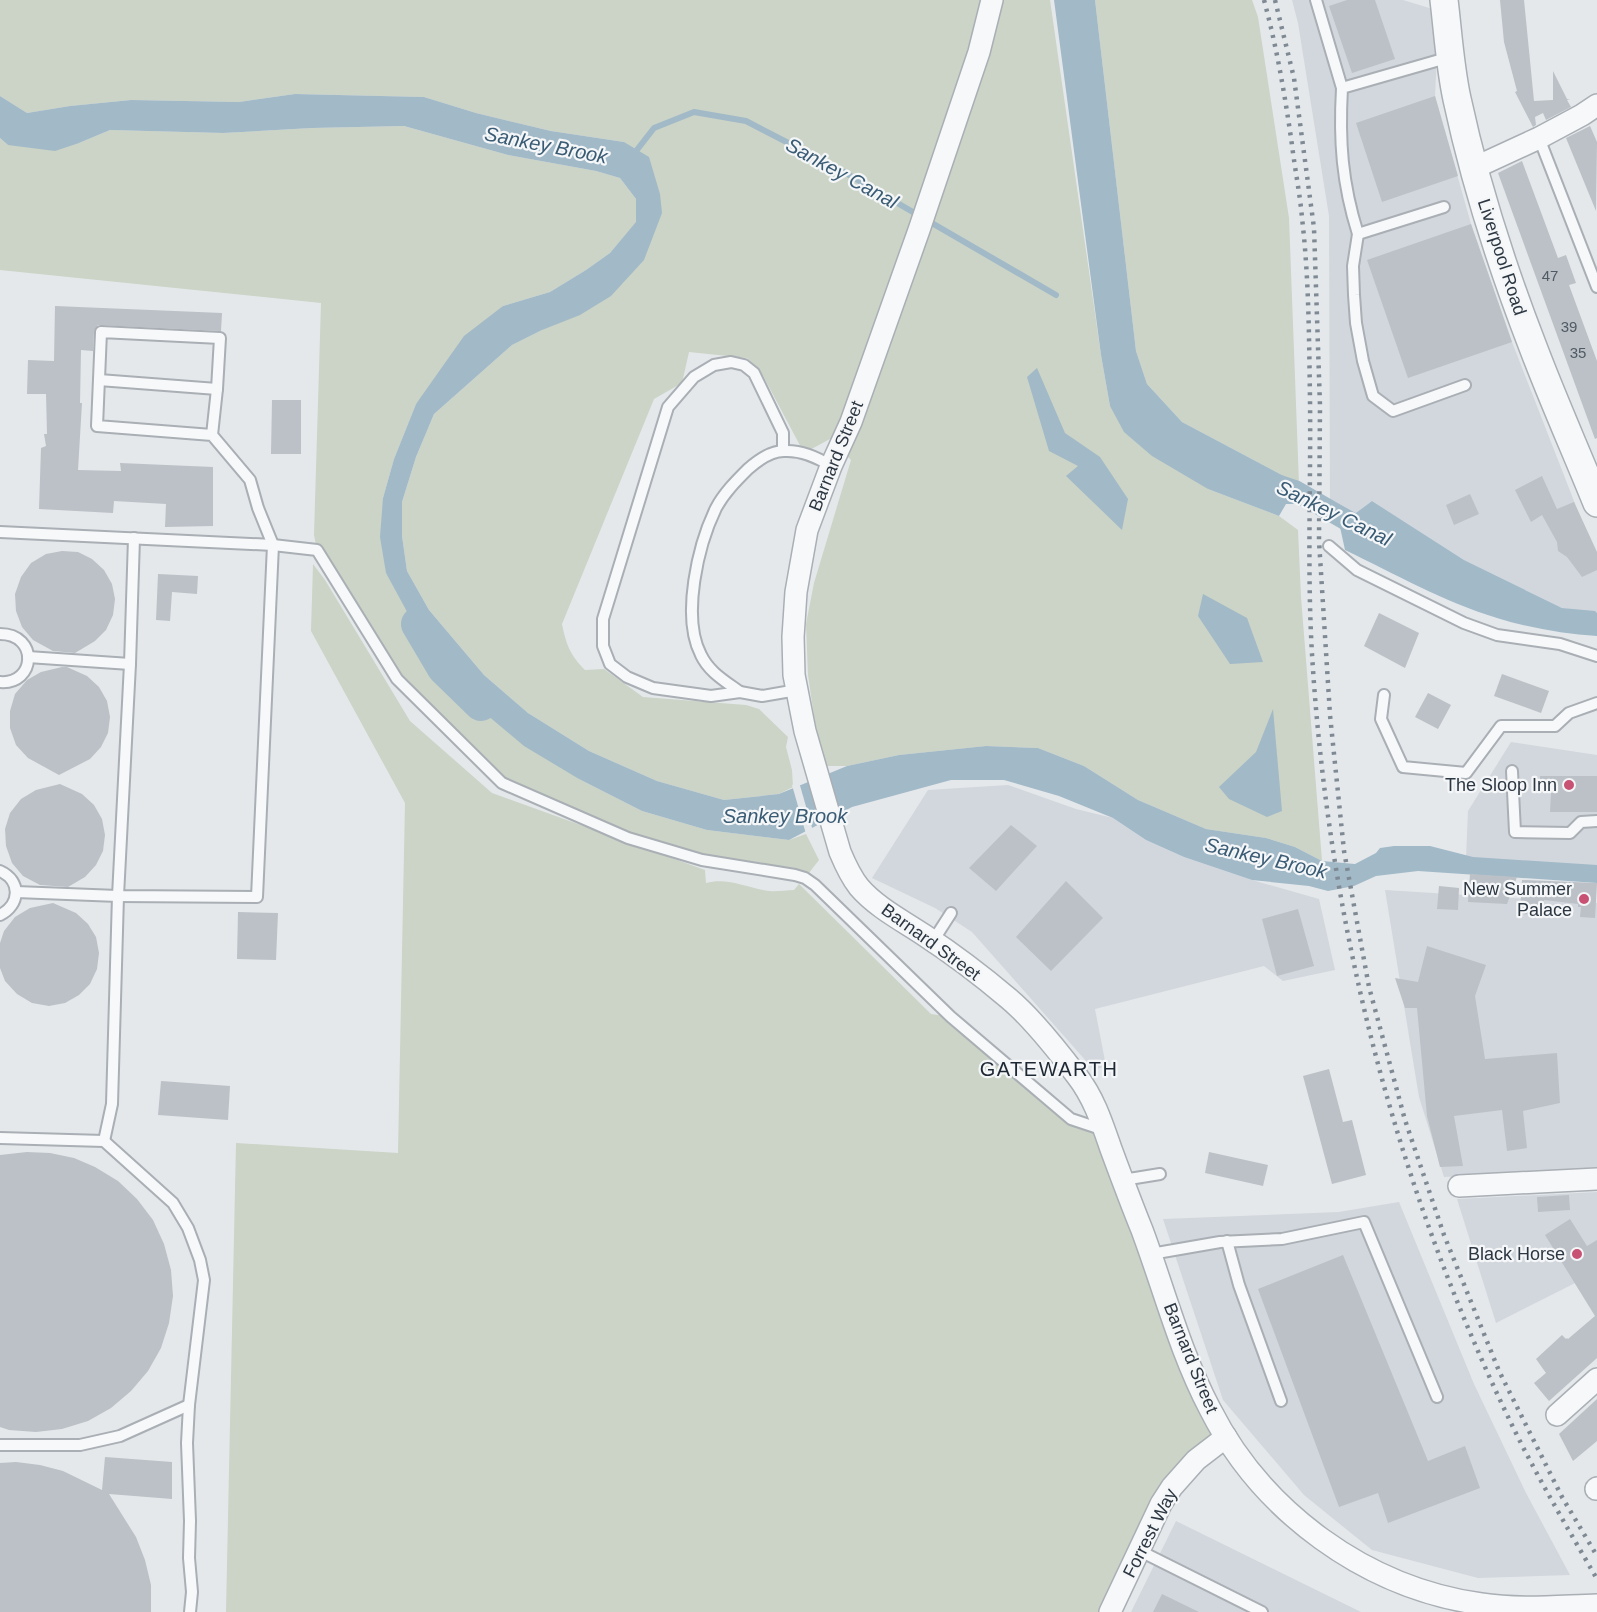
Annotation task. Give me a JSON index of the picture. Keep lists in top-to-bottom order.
{
  "streets": {
    "street": ["Liverpool Road", "Barnard Street", "Forrest Way"]
  },
  "crossings": [
    ["Barnard Street", "Forrest Way"]
  ],
  "districts": ["GATEWARTH"],
  "water": ["Sankey Brook", "Sankey Canal"],
  "places": ["The Sloop Inn", "New Summer Palace", "Black Horse"],
  "house_numbers": ["47", "39", "35"]
}
